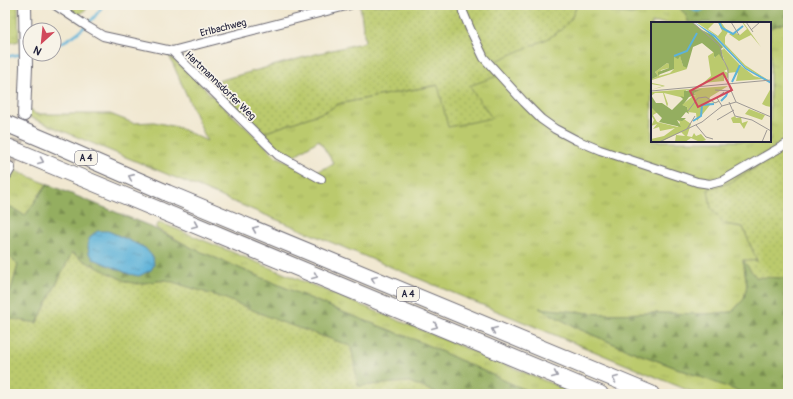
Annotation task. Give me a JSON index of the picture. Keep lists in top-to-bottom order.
{
  "streets": {
    "highway": ["A 4"],
    "street": ["Erlbachweg", "Hartmannsdorfer Weg"]
  },
  "crossings": [
    ["Erlbachweg", "Hartmannsdorfer Weg"]
  ],
  "north": "bottom left"
}
